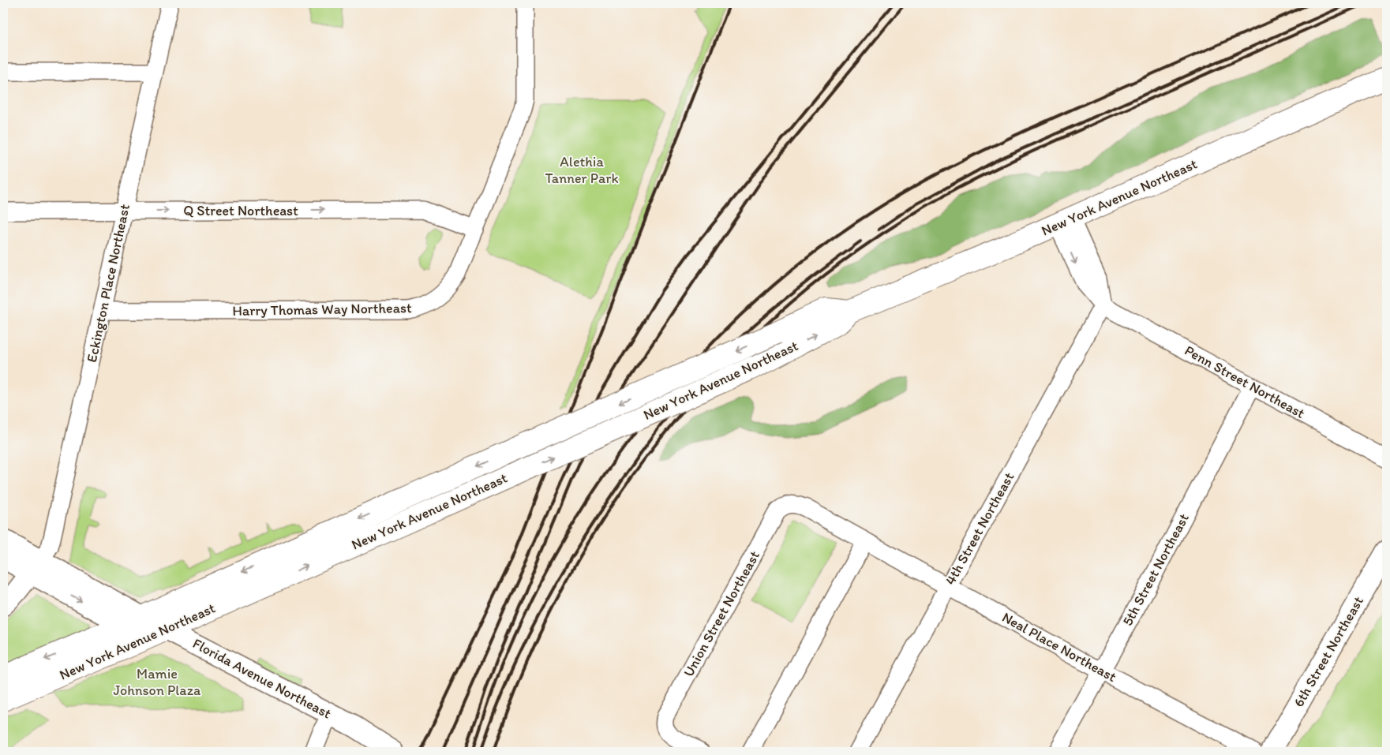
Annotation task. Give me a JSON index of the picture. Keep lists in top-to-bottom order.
{
  "streets": {
    "highway": ["New York Avenue Northeast"],
    "main road": ["6th Street Northeast", "Florida Avenue Northeast"],
    "street": [
      "Q Street Northeast",
      "Eckington Place Northeast",
      "Harry Thomas Way Northeast",
      "Penn Street Northeast",
      "4th Street Northeast",
      "5th Street Northeast",
      "Union Street Northeast",
      "Neal Place Northeast"
    ]
  },
  "crossings": [
    ["New York Avenue Northeast", "Florida Avenue Northeast"],
    ["Q Street Northeast", "Eckington Place Northeast"],
    ["Q Street Northeast", "Harry Thomas Way Northeast"],
    ["Eckington Place Northeast", "Harry Thomas Way Northeast"],
    ["Eckington Place Northeast", "Florida Avenue Northeast"],
    ["Penn Street Northeast", "4th Street Northeast"],
    ["Penn Street Northeast", "5th Street Northeast"],
    ["4th Street Northeast", "Neal Place Northeast"],
    ["5th Street Northeast", "Neal Place Northeast"],
    ["Union Street Northeast", "Neal Place Northeast"]
  ],
  "one_way": ["Q Street Northeast"],
  "parks": ["Alethia Tanner Park", "Mamie Johnson Plaza"]
}
